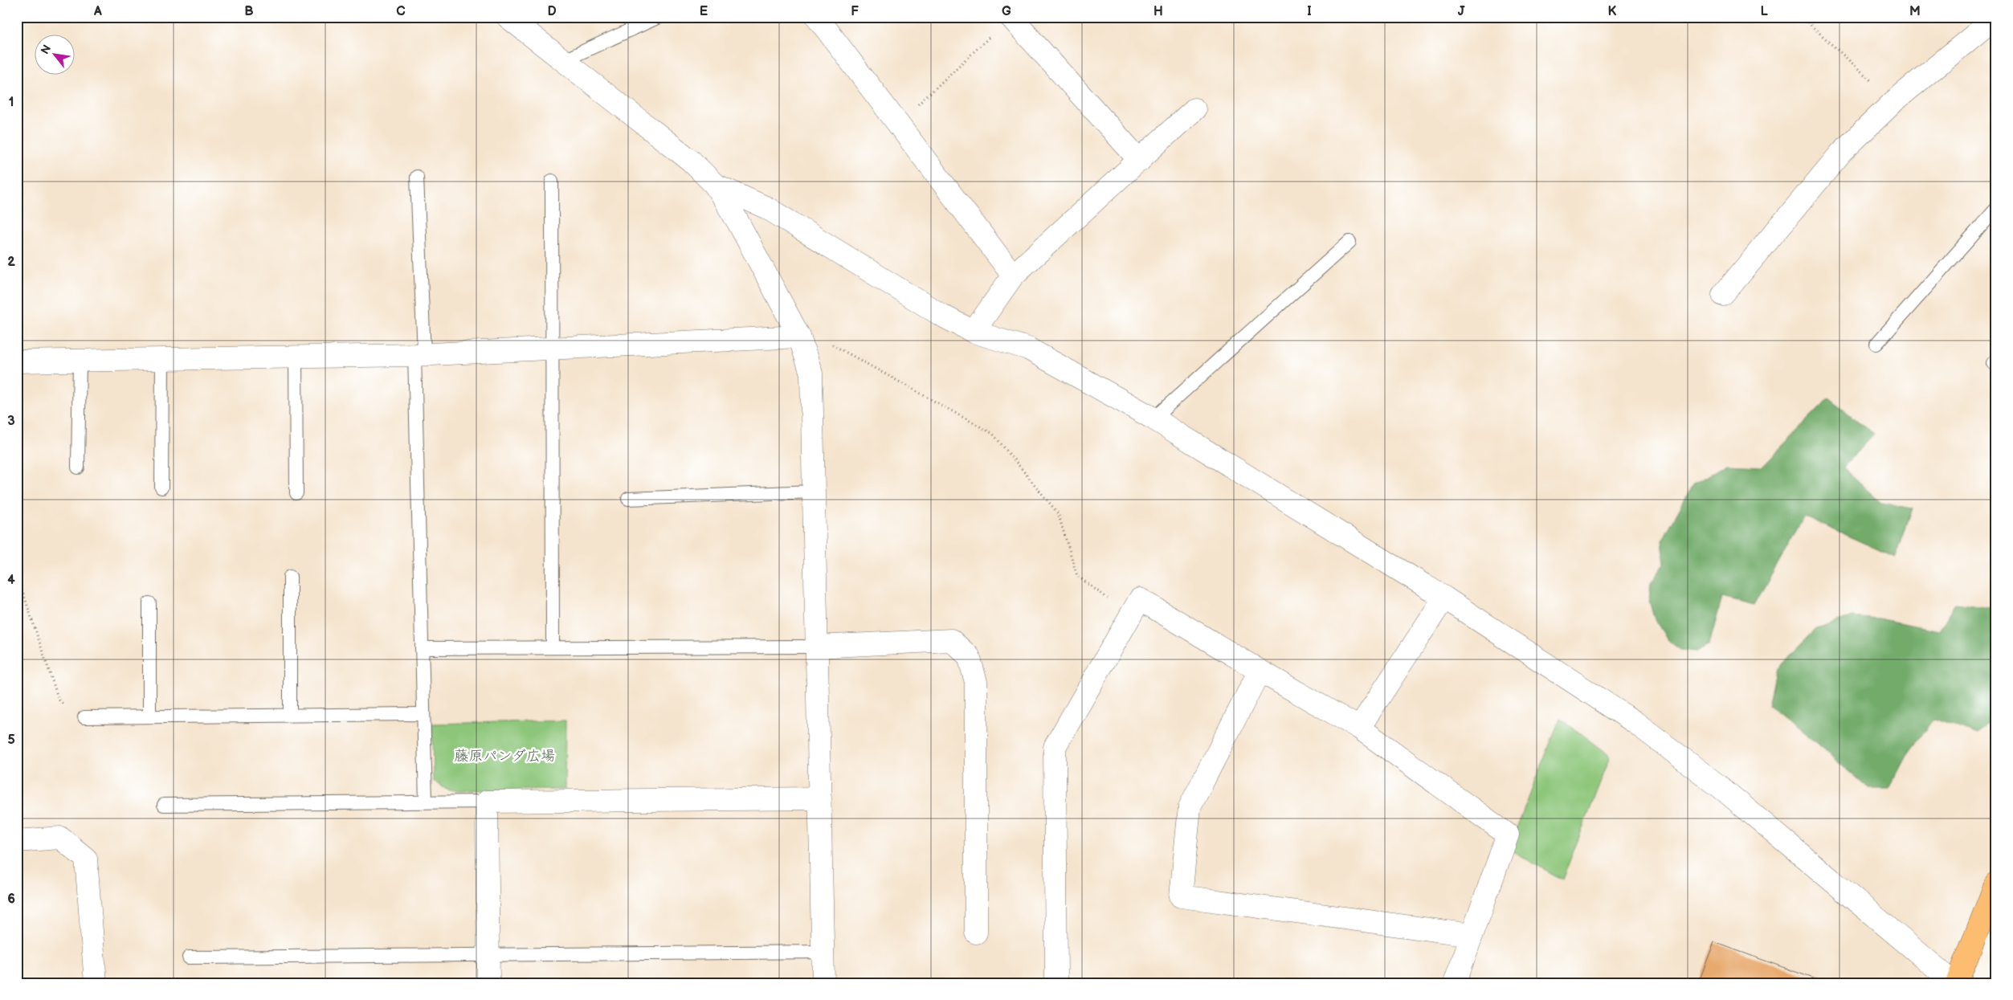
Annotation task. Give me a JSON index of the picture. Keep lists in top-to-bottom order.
{
  "parks": ["藤原パンダ広場"],
  "north": "top left",
  "grid": {
    "columns": [
      "A",
      "B",
      "C",
      "D",
      "E",
      "F",
      "G",
      "H",
      "I",
      "J",
      "K",
      "L",
      "M"
    ],
    "rows": [
      "1",
      "2",
      "3",
      "4",
      "5",
      "6"
    ]
  }
}
